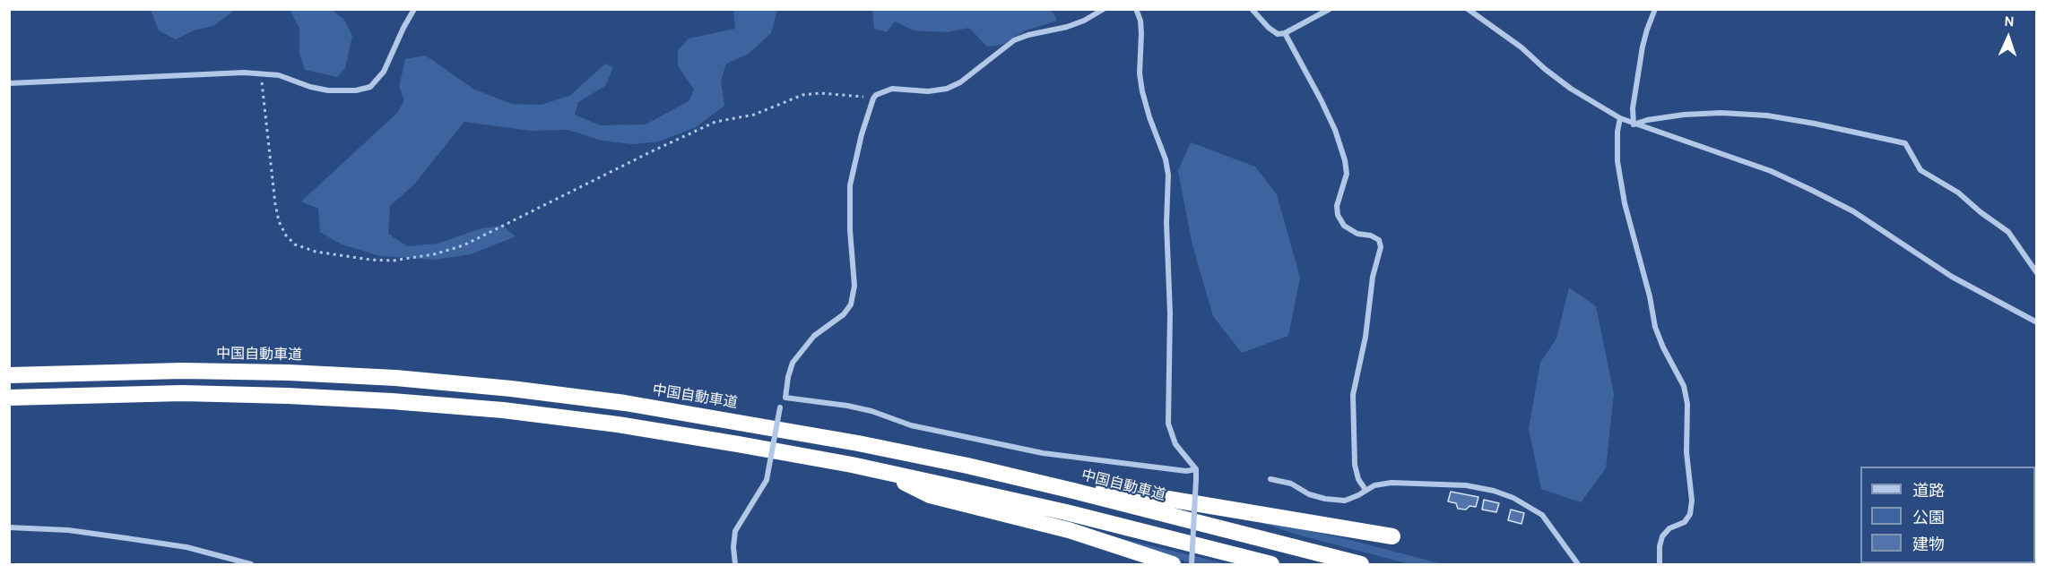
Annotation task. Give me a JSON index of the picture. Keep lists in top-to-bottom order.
{
  "streets": {
    "highway": ["中国自動車道"]
  },
  "legend": ["道路", "公園", "建物"],
  "north": "top"
}
